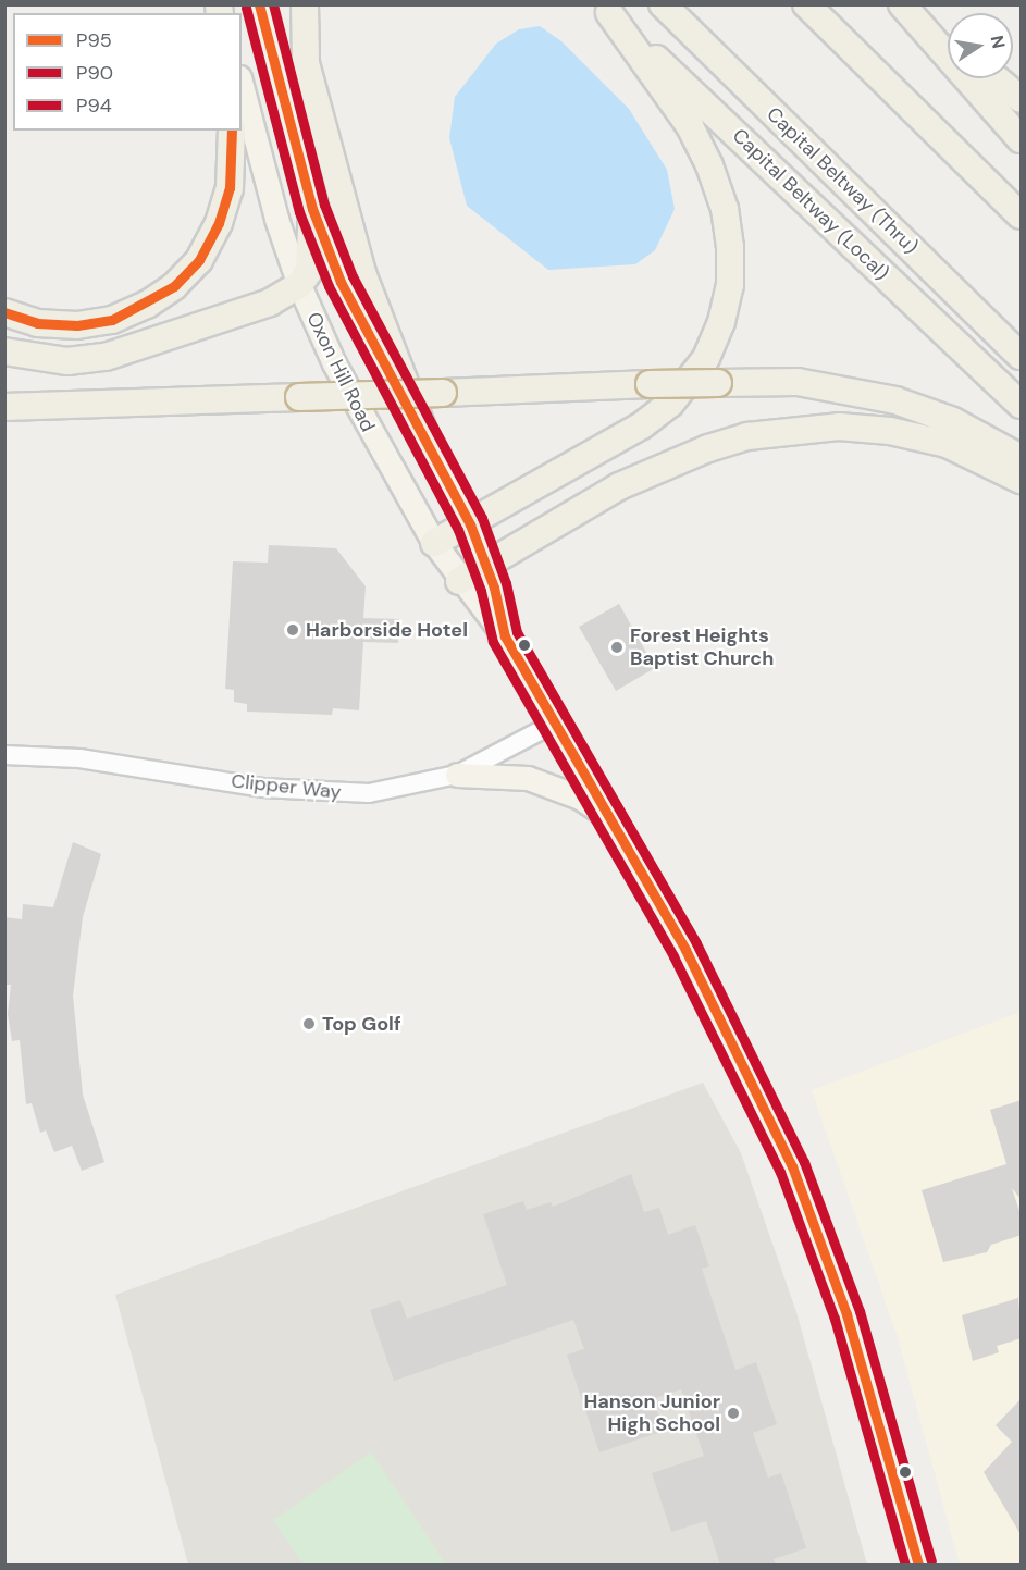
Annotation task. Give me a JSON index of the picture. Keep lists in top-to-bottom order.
{
  "streets": {
    "highway": ["Capital Beltway (Thru)", "Capital Beltway (Local)"],
    "main road": ["Oxon Hill Road"],
    "street": ["Clipper Way"]
  },
  "crossings": [
    ["Oxon Hill Road", "Clipper Way"]
  ],
  "places": [
    "Harborside Hotel",
    "Forest Heights Baptist Church",
    "Top Golf",
    "Hanson Junior High School"
  ],
  "lines": ["transit line P95", "transit line P94", "transit line P90"],
  "legend": ["P95", "P90", "P94"],
  "north": "right"
}
